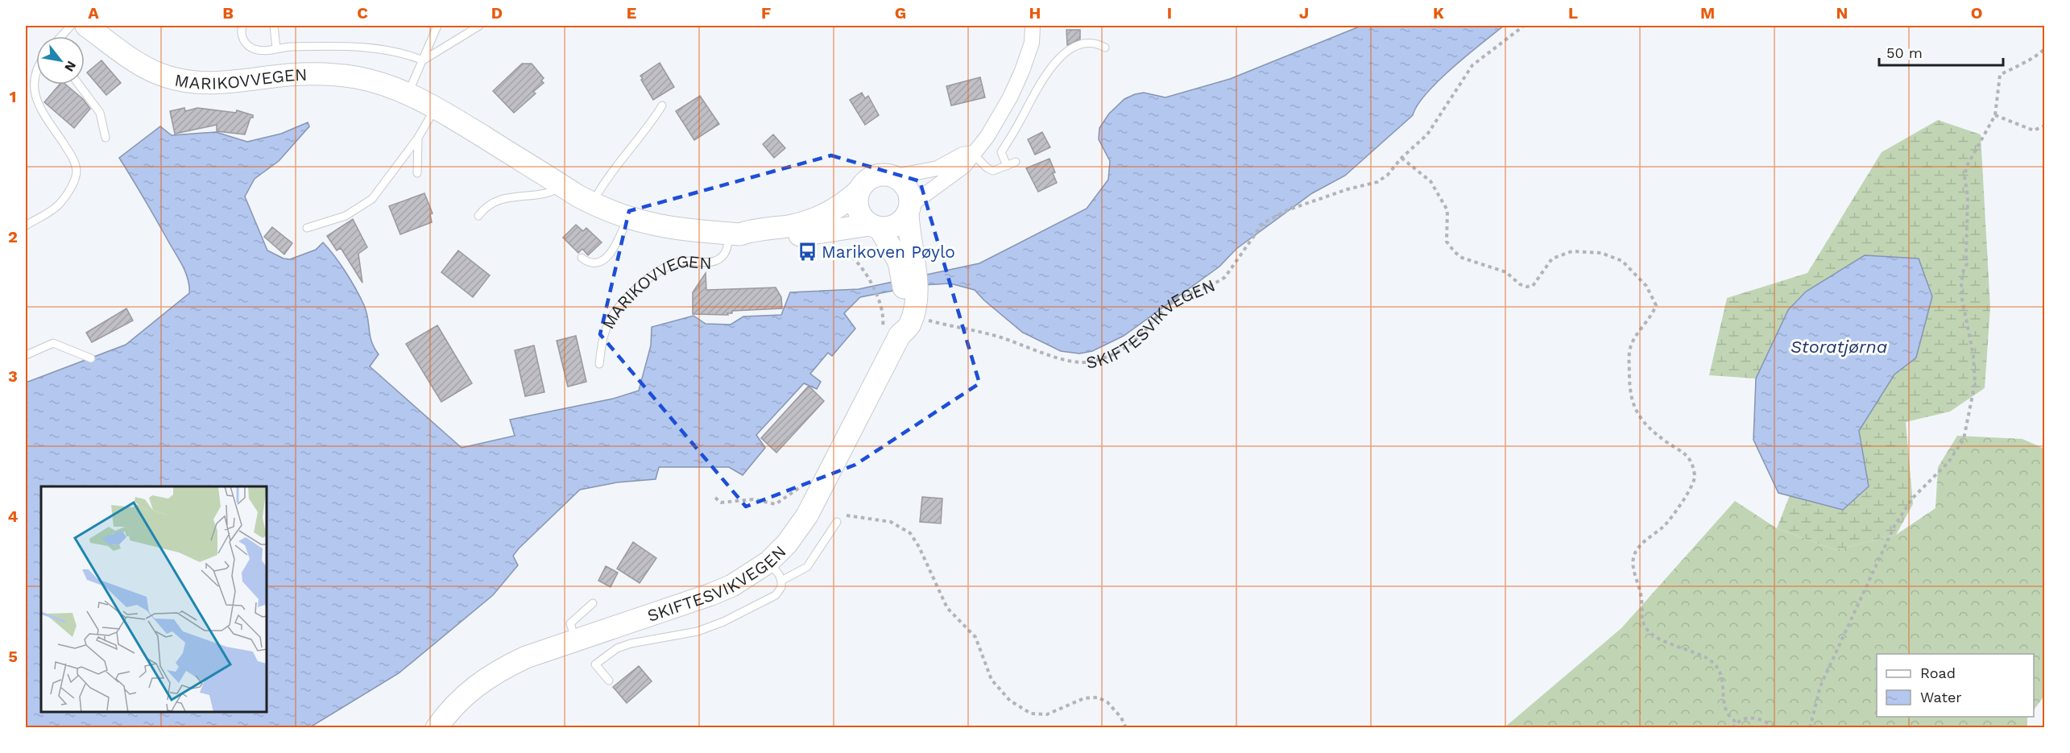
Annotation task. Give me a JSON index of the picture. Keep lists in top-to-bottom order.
{
  "streets": {
    "main road": ["MARIKOVVEGEN", "SKIFTESVIKVEGEN"]
  },
  "crossings": [
    ["MARIKOVVEGEN", "SKIFTESVIKVEGEN"]
  ],
  "water": ["Storatjørna"],
  "places": {
    "bus stop": ["Marikoven Pøylo"]
  },
  "legend": ["Road", "Water"],
  "scale_bar": "50 m",
  "north": "bottom right",
  "grid": {
    "columns": [
      "A",
      "B",
      "C",
      "D",
      "E",
      "F",
      "G",
      "H",
      "I",
      "J",
      "K",
      "L",
      "M",
      "N",
      "O"
    ],
    "rows": [
      "1",
      "2",
      "3",
      "4",
      "5"
    ]
  }
}
